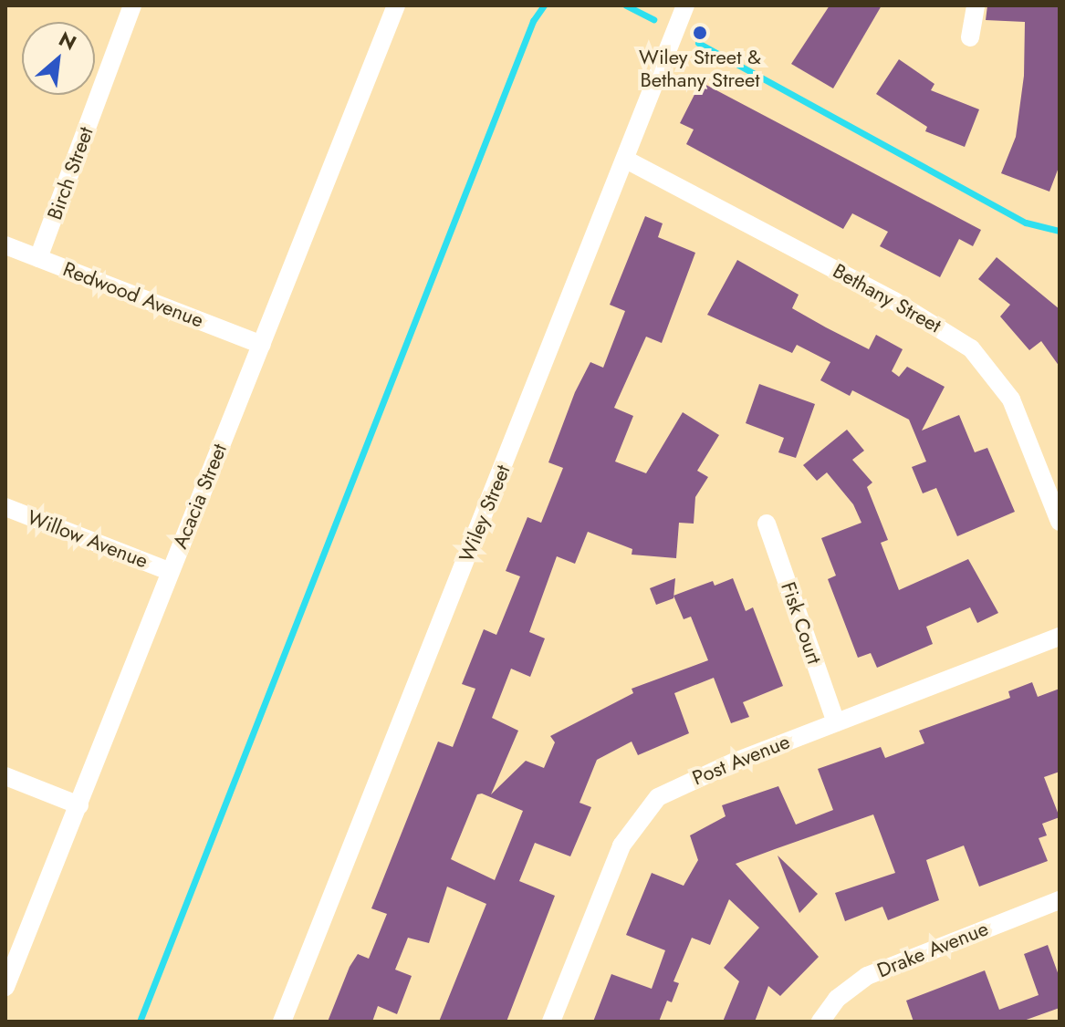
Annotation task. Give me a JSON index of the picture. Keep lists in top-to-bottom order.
{
  "streets": {
    "street": [
      "Birch Street",
      "Redwood Avenue",
      "Bethany Street",
      "Acacia Street",
      "Wiley Street",
      "Willow Avenue",
      "Fisk Court",
      "Post Avenue",
      "Drake Avenue"
    ]
  },
  "crossings": [
    ["Birch Street", "Redwood Avenue"],
    ["Redwood Avenue", "Acacia Street"],
    ["Bethany Street", "Wiley Street"],
    ["Acacia Street", "Willow Avenue"],
    ["Fisk Court", "Post Avenue"]
  ],
  "places": ["Wiley Street & Bethany Street"],
  "north": "top right"
}
